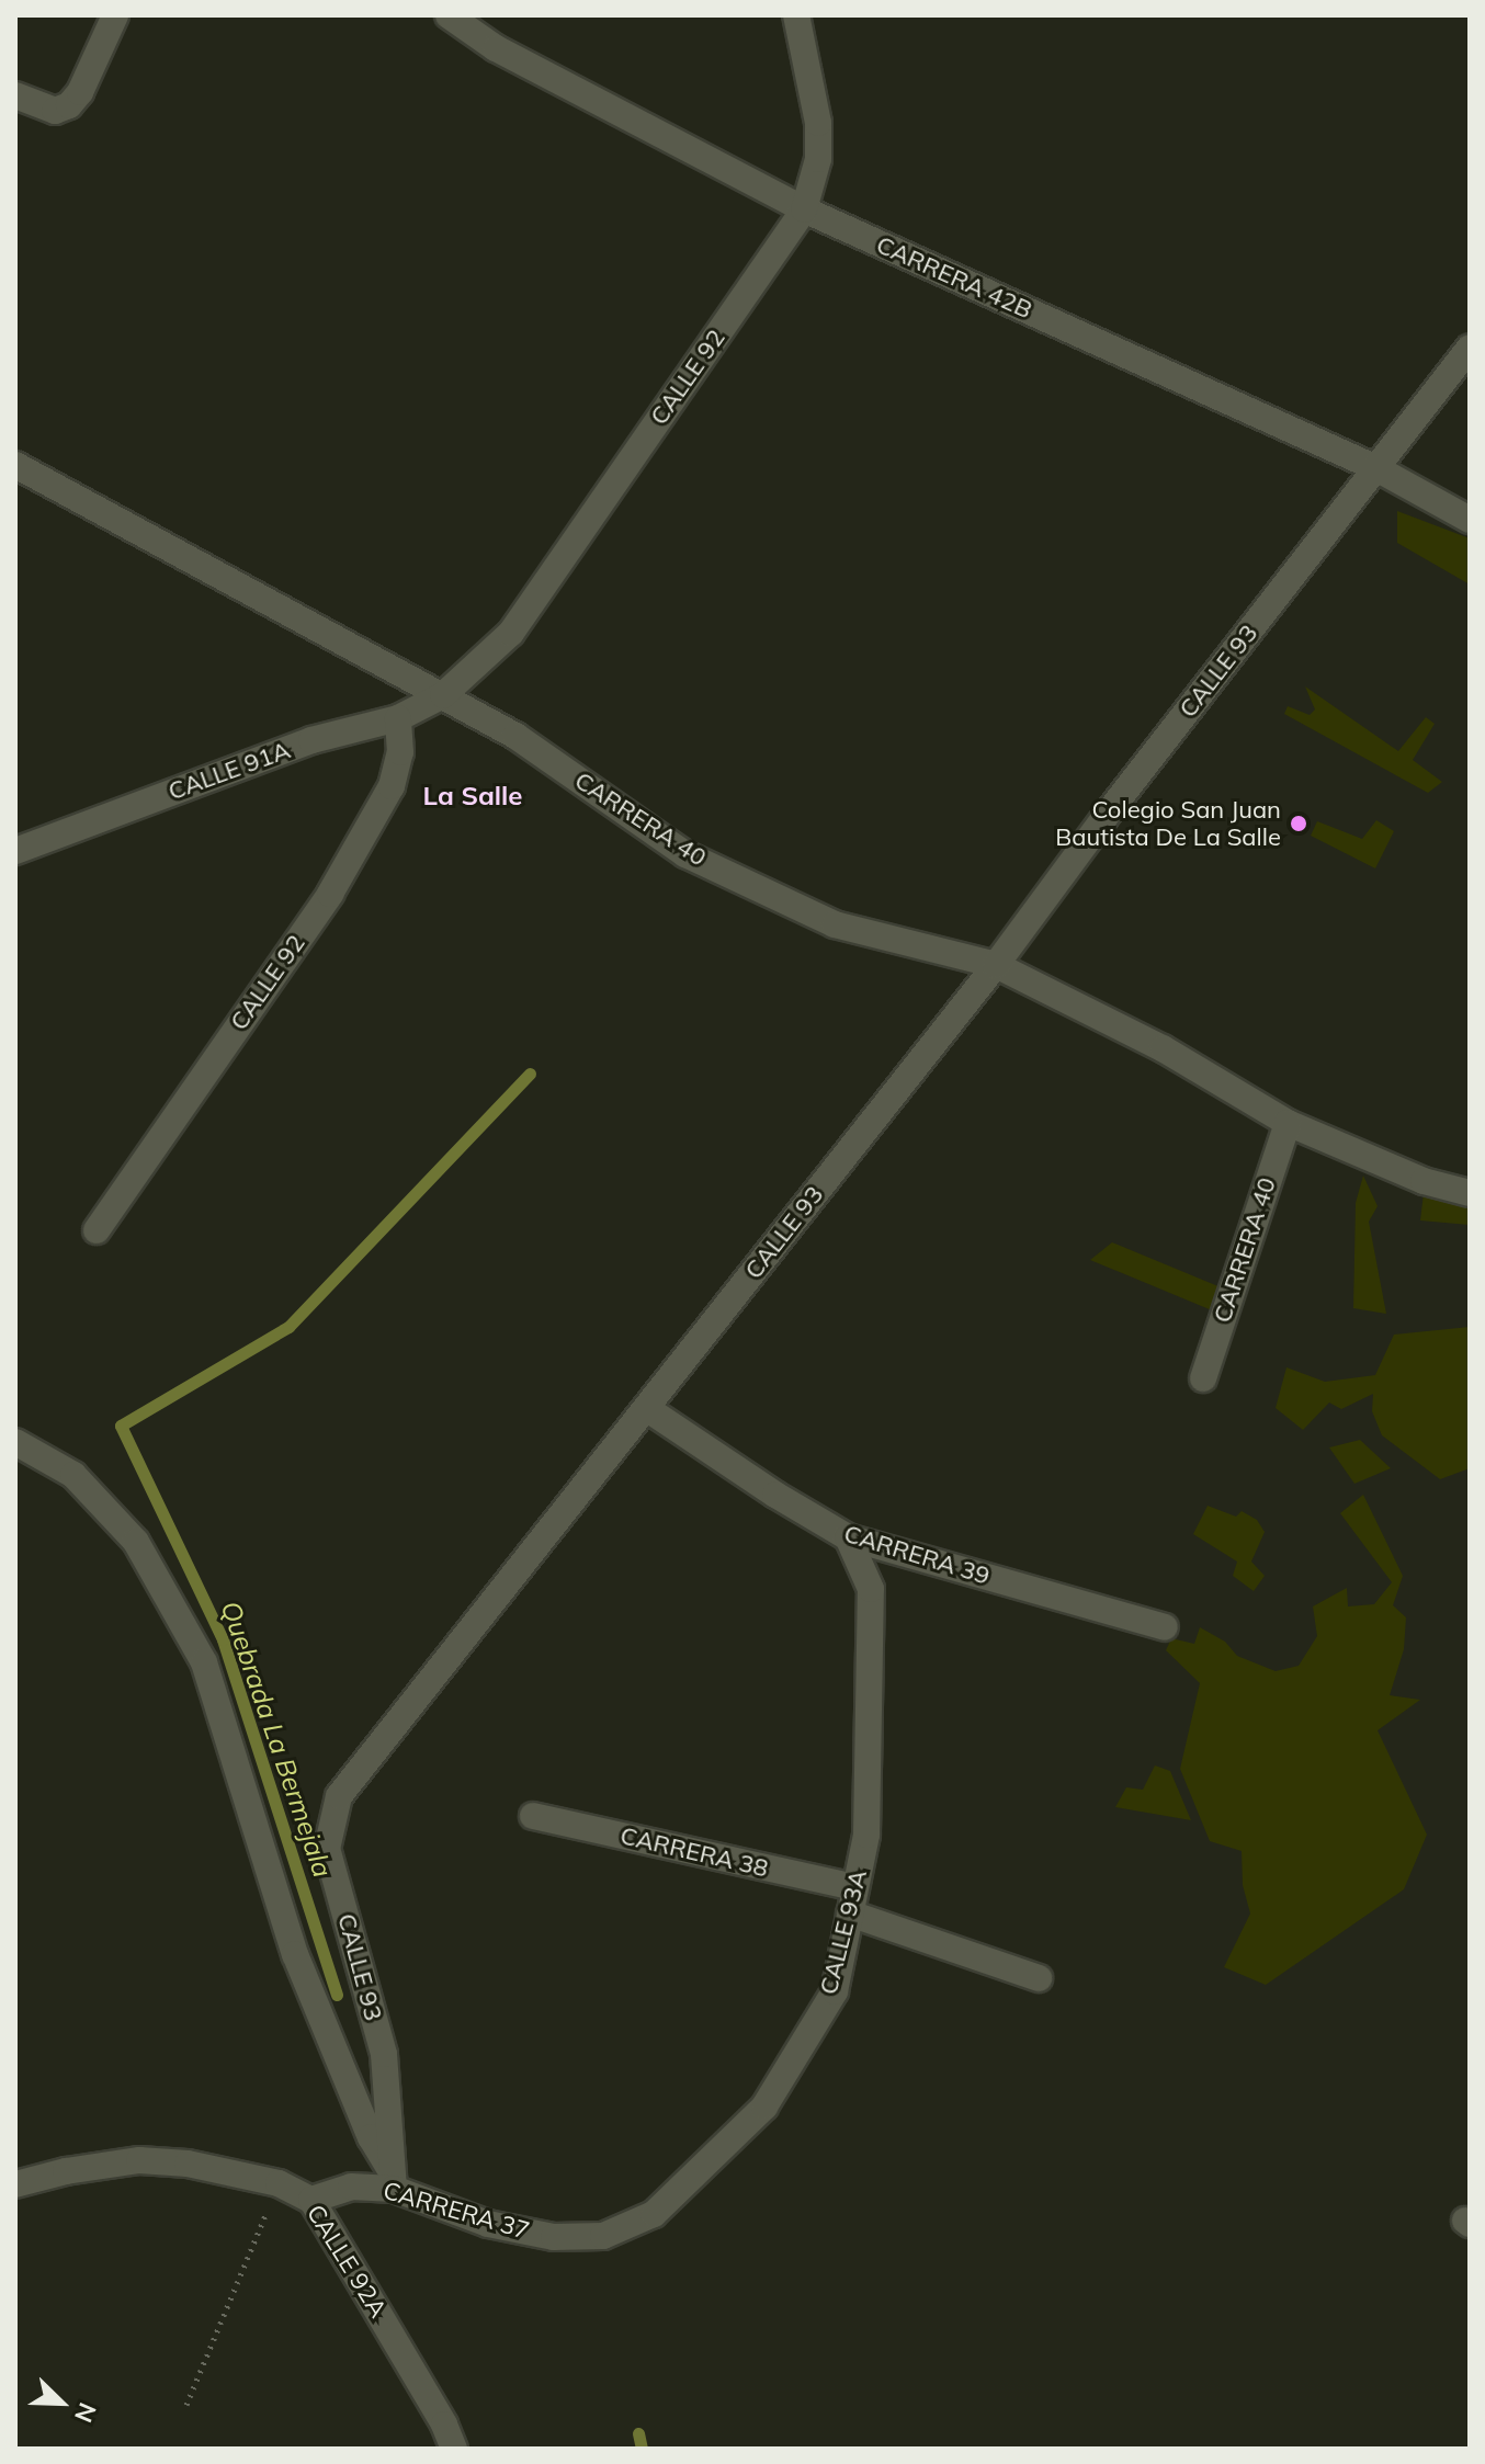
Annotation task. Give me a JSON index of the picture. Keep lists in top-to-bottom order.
{
  "streets": {
    "street": [
      "CARRERA 42B",
      "CALLE 92",
      "CALLE 93",
      "CALLE 91A",
      "CARRERA 40",
      "CARRERA 39",
      "CARRERA 38",
      "CALLE 93A",
      "CARRERA 37",
      "CALLE 92A"
    ]
  },
  "crossings": [
    ["CARRERA 42B", "CALLE 92"],
    ["CARRERA 42B", "CALLE 93"],
    ["CALLE 92", "CALLE 91A"],
    ["CALLE 92", "CARRERA 40"],
    ["CALLE 93", "CARRERA 40"],
    ["CALLE 93", "CARRERA 39"],
    ["CALLE 93", "CARRERA 37"],
    ["CALLE 91A", "CARRERA 40"],
    ["CARRERA 39", "CALLE 93A"],
    ["CARRERA 38", "CALLE 93A"],
    ["CALLE 93A", "CARRERA 37"],
    ["CARRERA 37", "CALLE 92A"]
  ],
  "districts": ["La Salle"],
  "water": ["Quebrada La Bermejala"],
  "places": ["Colegio San Juan Bautista De La Salle"],
  "north": "bottom right"
}
